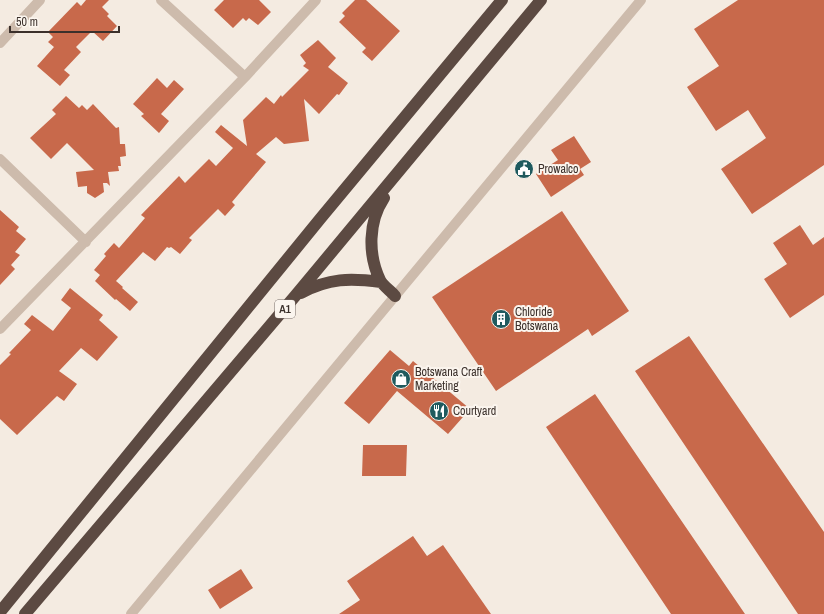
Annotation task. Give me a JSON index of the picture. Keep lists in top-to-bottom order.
{
  "streets": {
    "highway": ["A1"]
  },
  "places": {
    "public building": ["Prowalco"],
    "building": ["Chloride Botswana"],
    "shop": ["Botswana Craft Marketing"],
    "restaurant": ["Courtyard"]
  },
  "scale_bar": "50 m"
}
